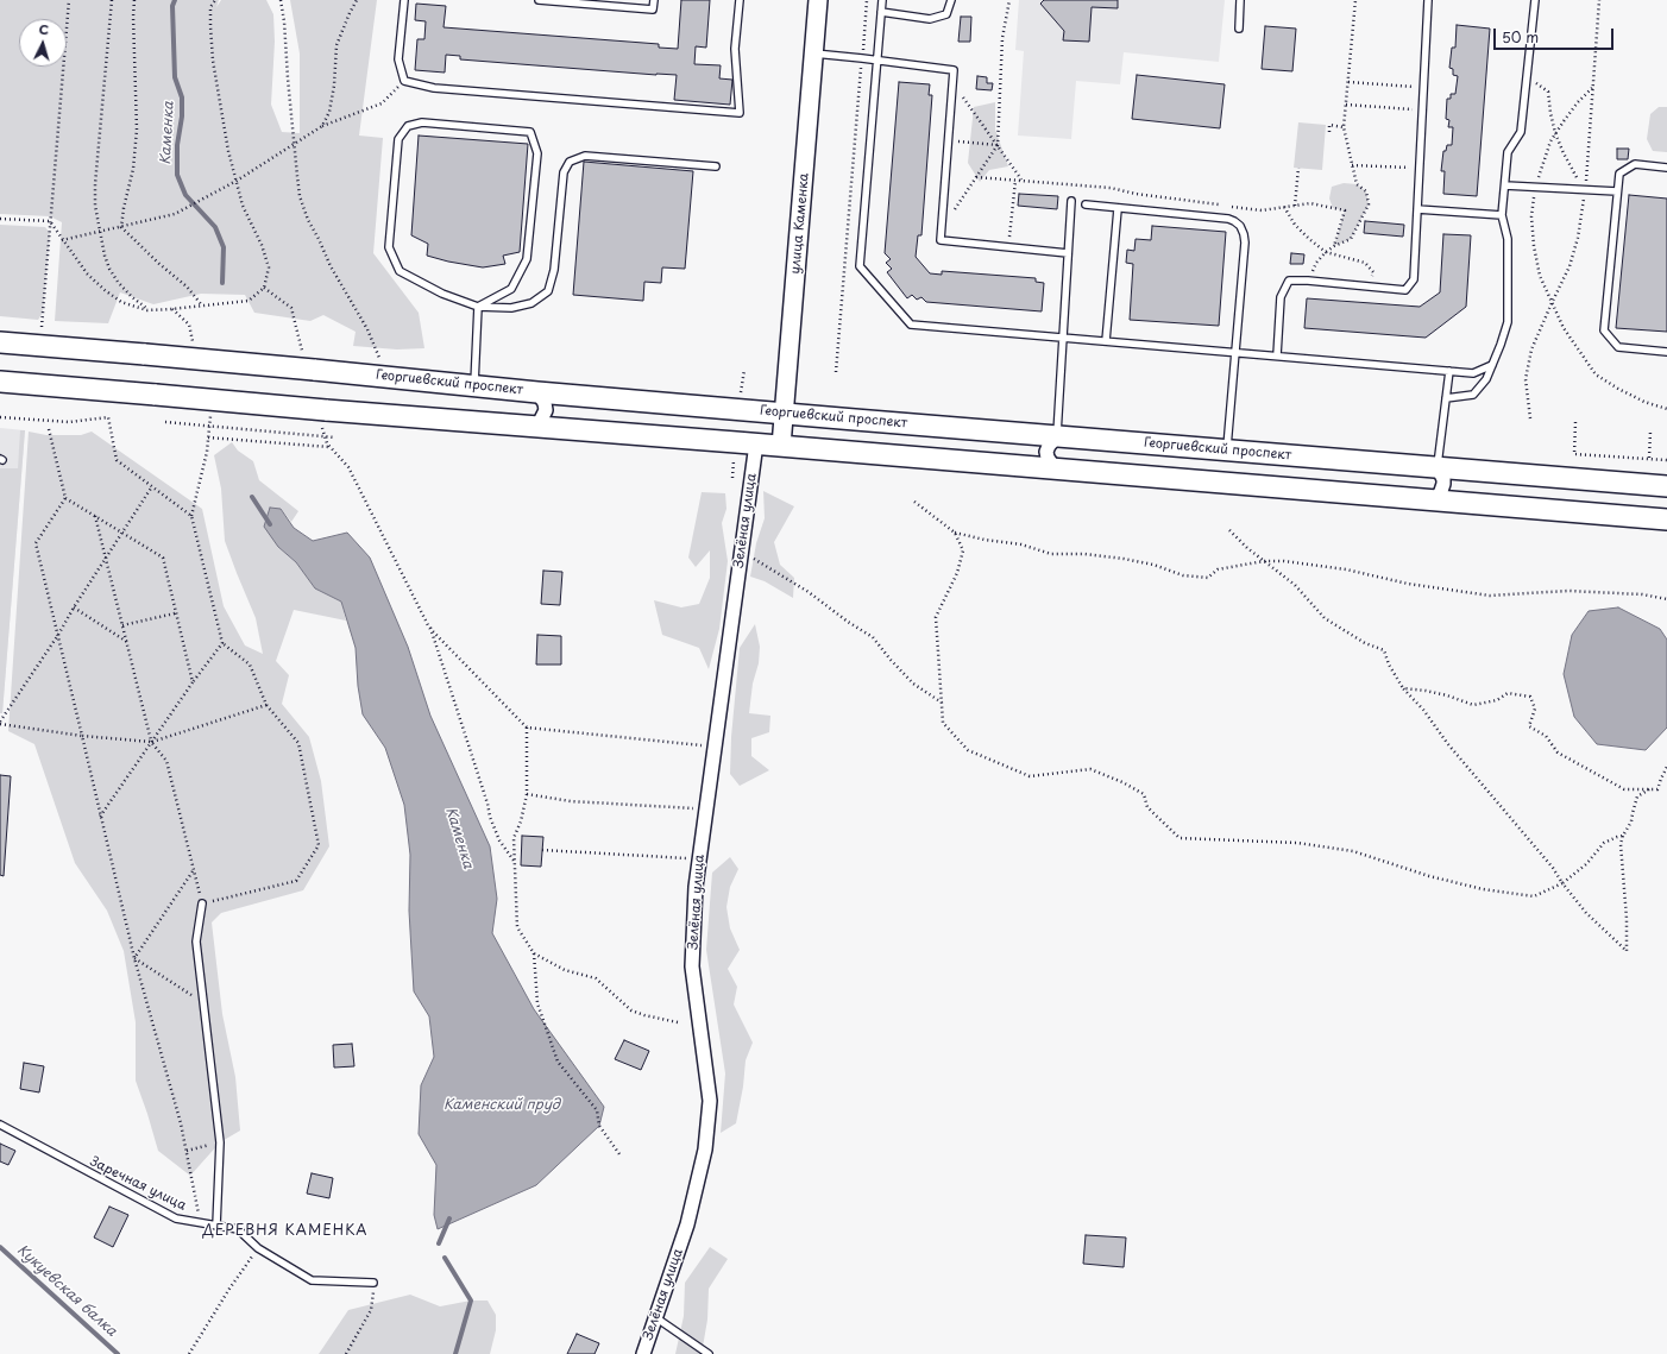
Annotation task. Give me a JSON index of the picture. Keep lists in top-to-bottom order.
{
  "streets": {
    "main road": ["улица Каменка", "Георгиевский проспект"],
    "street": ["Зелёная улица"],
    "lane": ["Заречная улица"]
  },
  "crossings": [
    ["улица Каменка", "Георгиевский проспект"]
  ],
  "districts": ["ДЕРЕВНЯ КАМЕНКА"],
  "water": ["Каменка", "Каменский пруд", "Кукуевская балка"],
  "scale_bar": "50 m",
  "north": "top"
}
